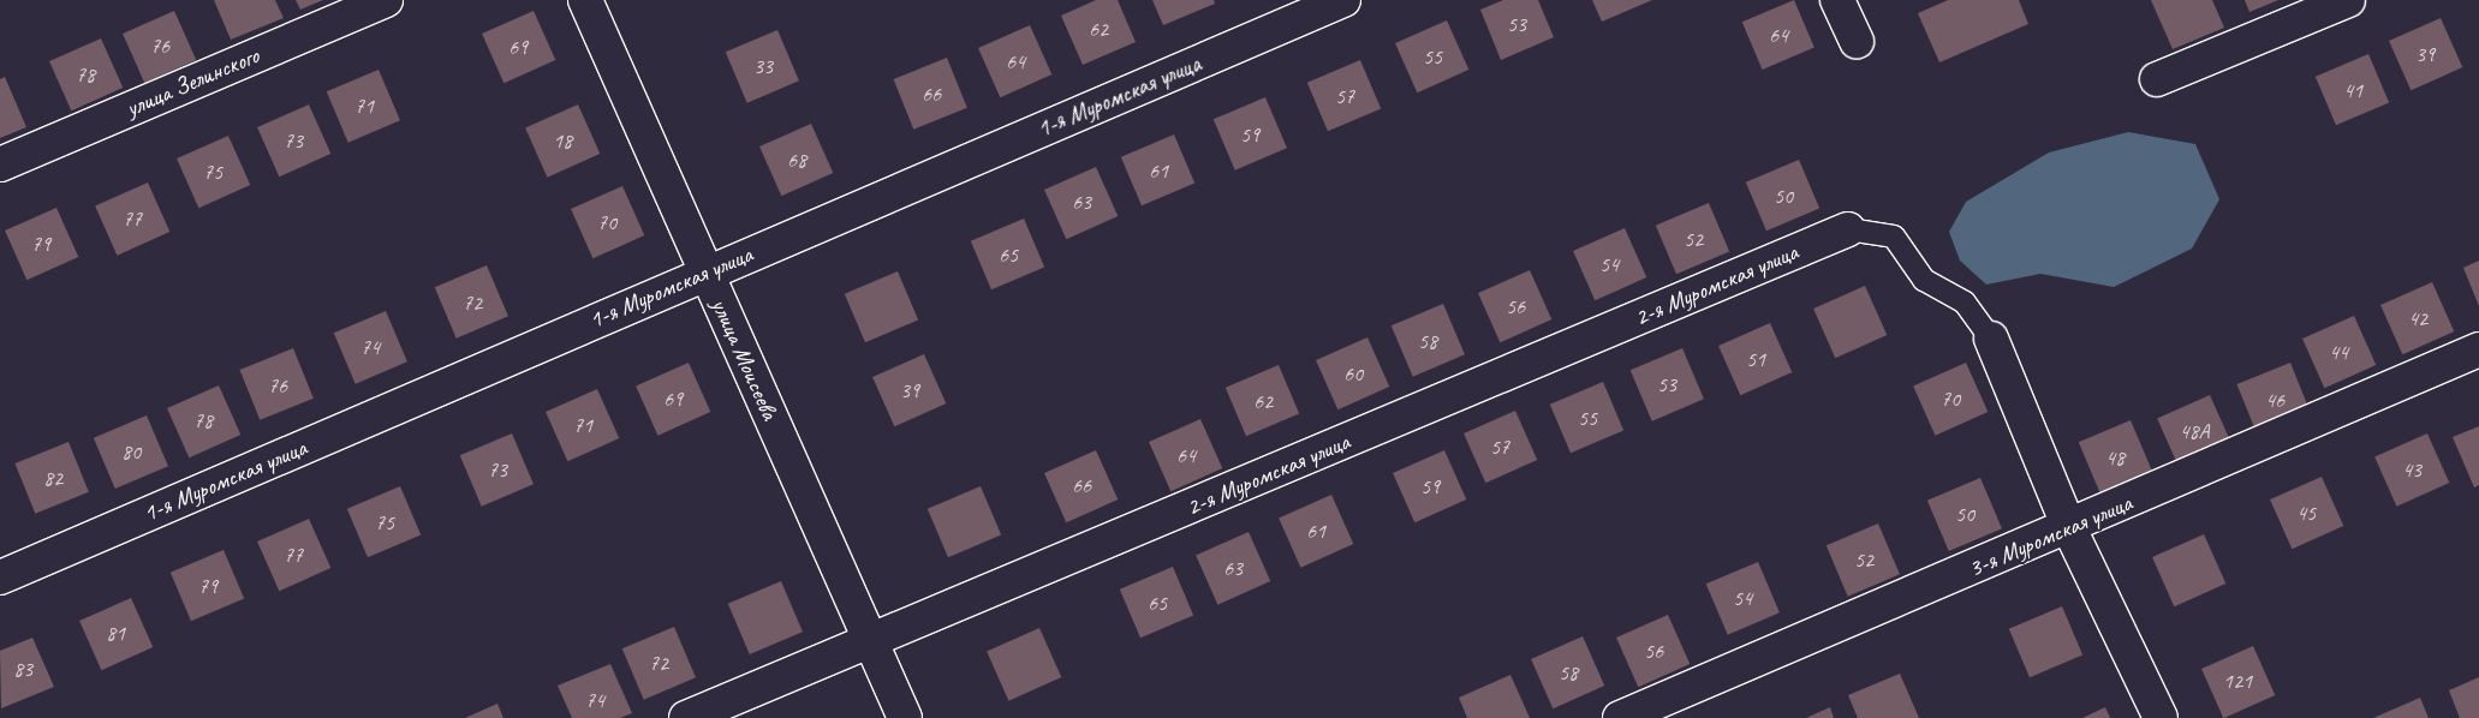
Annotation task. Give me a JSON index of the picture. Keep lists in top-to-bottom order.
{
  "streets": {
    "street": [
      "улица Зелинского",
      "1-я Муромская улица",
      "2-я Муромская улица",
      "улица Моисеева",
      "3-я Муромская улица"
    ]
  },
  "crossings": [
    ["1-я Муромская улица", "улица Моисеева"],
    ["2-я Муромская улица", "улица Моисеева"]
  ],
  "house_numbers": [
    "53",
    "62",
    "64",
    "76",
    "69",
    "39",
    "55",
    "64",
    "33",
    "78",
    "41",
    "66",
    "57",
    "71",
    "59",
    "73",
    "18",
    "68",
    "61",
    "75",
    "50",
    "63",
    "77",
    "70",
    "52",
    "79",
    "65",
    "54",
    "72",
    "56",
    "42",
    "58",
    "74",
    "44",
    "51",
    "60",
    "53",
    "76",
    "39",
    "69",
    "70",
    "46",
    "62",
    "55",
    "78",
    "71",
    "48А",
    "57",
    "80",
    "64",
    "48",
    "73",
    "43",
    "82",
    "66",
    "59",
    "45",
    "50",
    "75",
    "61",
    "77",
    "52",
    "63",
    "79",
    "54",
    "65",
    "81",
    "56",
    "72",
    "83",
    "58",
    "121",
    "74"
  ]
}
